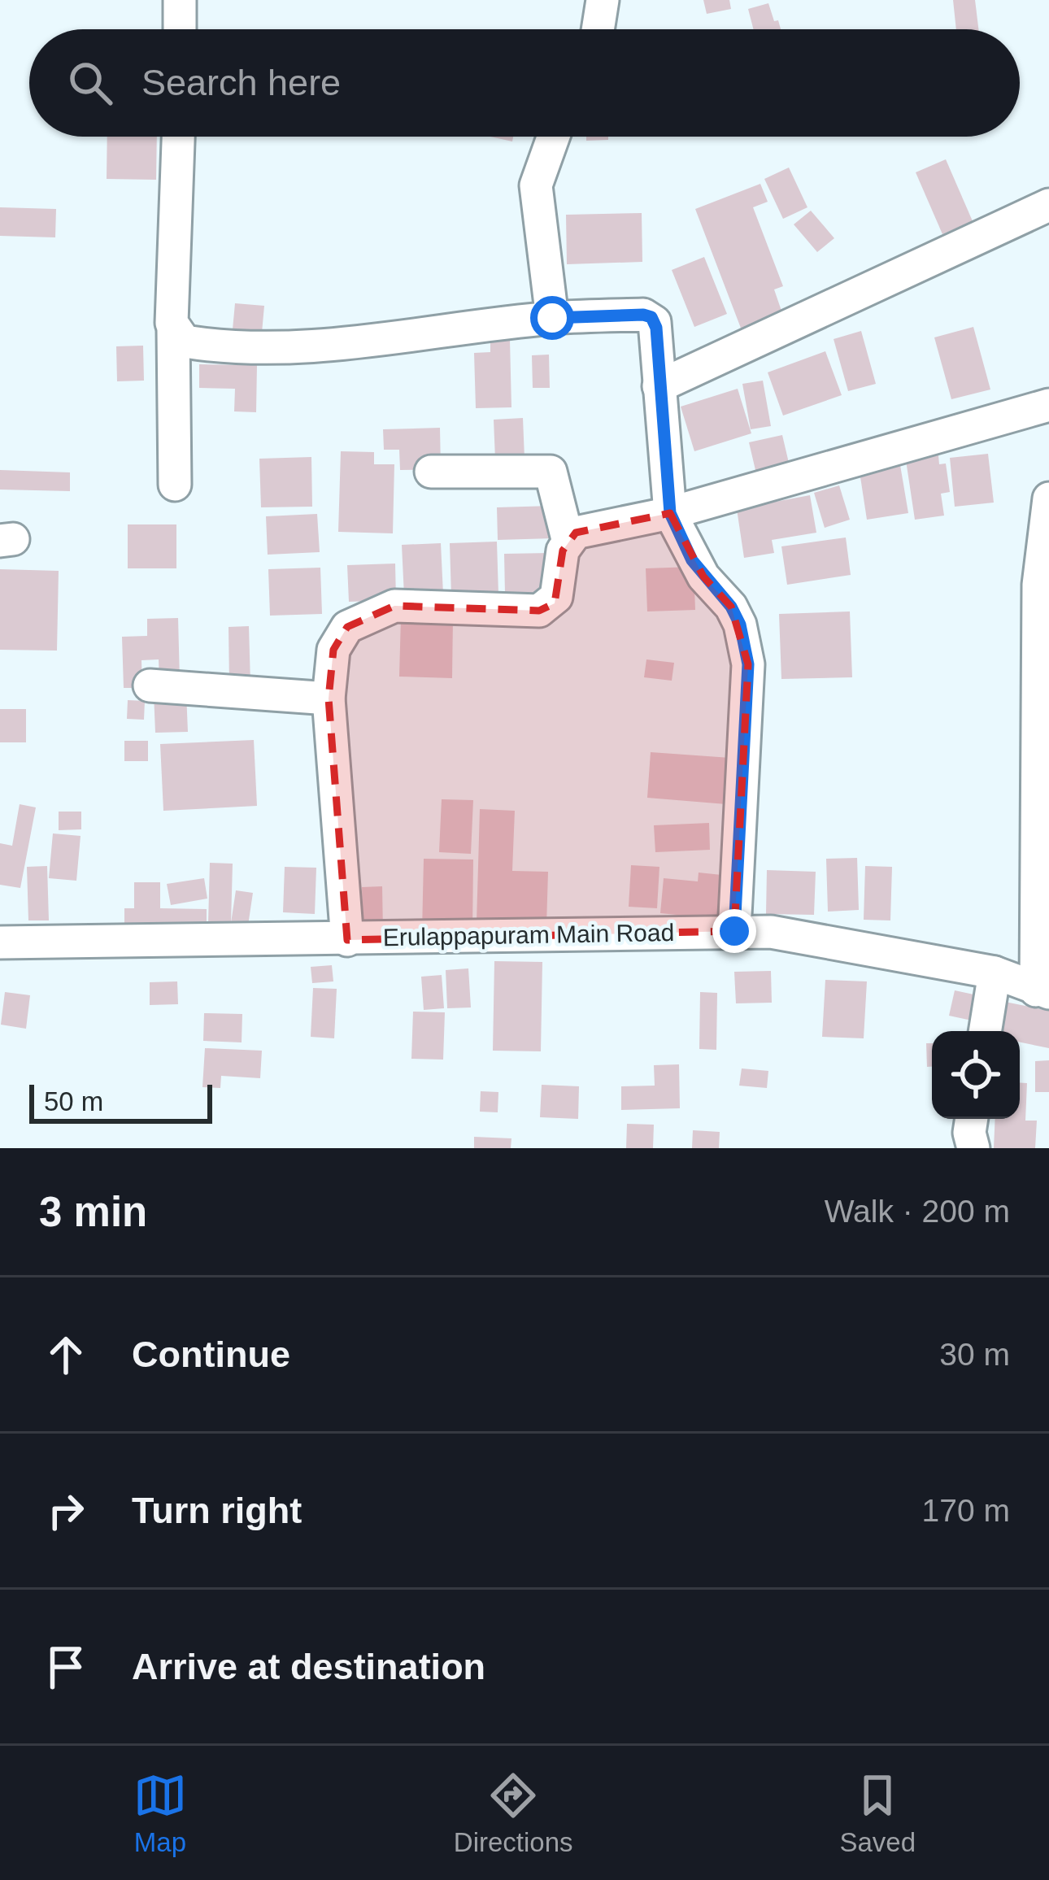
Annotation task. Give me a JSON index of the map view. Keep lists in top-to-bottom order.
{
  "streets": {
    "street": ["Erulappapuram Main Road"]
  },
  "scale_bar": "50 m",
  "page": {
    "search": "Search here",
    "scale": "50 m",
    "heading": ["3 min", "Walk · 200 m"],
    "list": [
      ["Continue", "30 m"],
      ["Turn right", "170 m"],
      "Arrive at destination"
    ],
    "nav": ["Map", "Directions", "Saved"]
  }
}
